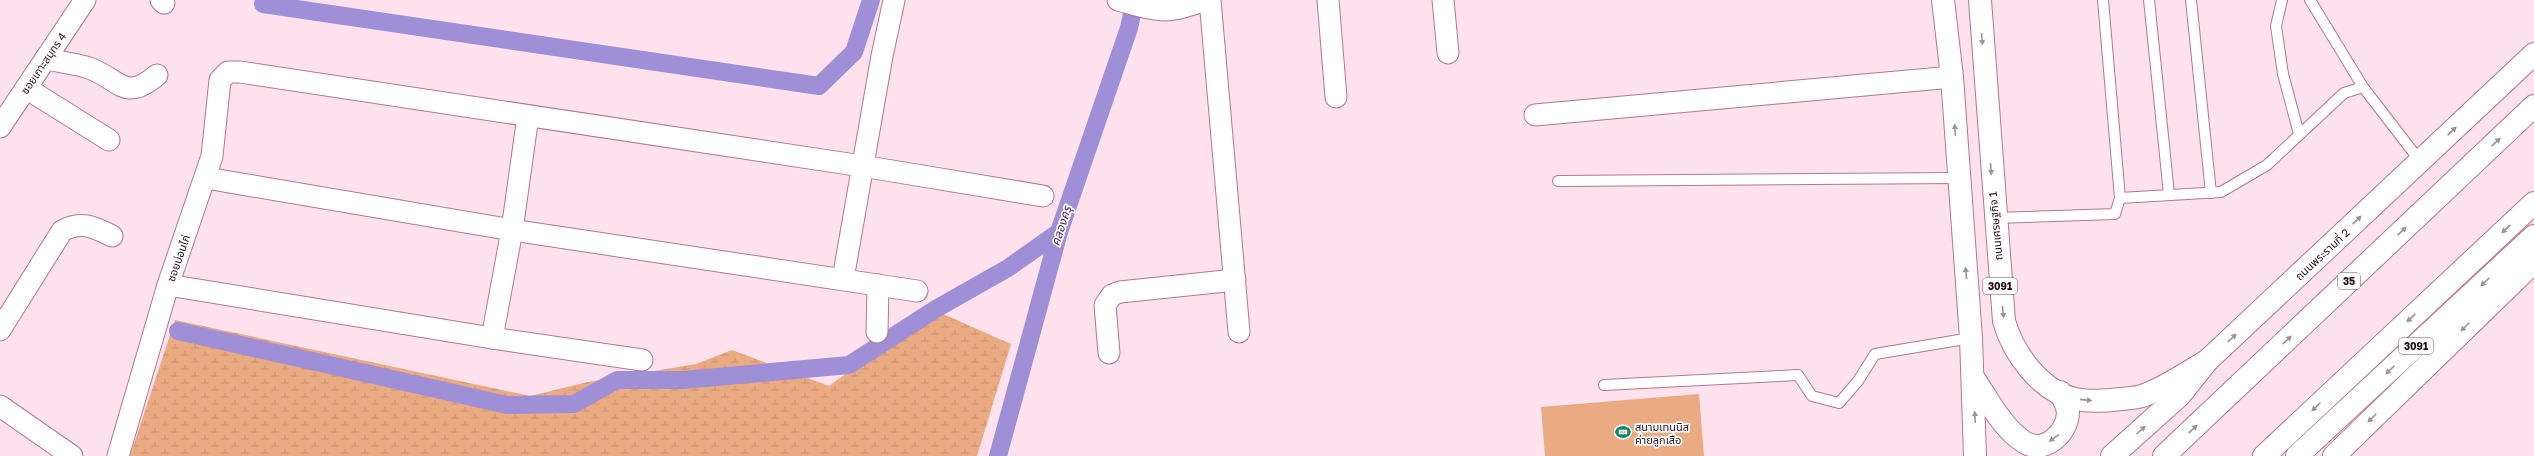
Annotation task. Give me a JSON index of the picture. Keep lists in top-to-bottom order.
{
  "streets": {
    "main road": [
      "ถนนเศรษฐกิจ 1",
      "ถนนพระรามที่ 2",
      "35",
      "3091"
    ],
    "street": ["ซอยเกาะสมุทร 4", "ซอยบ่อนไก่"]
  },
  "crossings": [
    ["ถนนเศรษฐกิจ 1", "ถนนพระรามที่ 2"]
  ],
  "water": ["คลองครุ"],
  "places": {
    "sports": ["สนามเทนนิส ค่ายลูกเสือ"]
  }
}
